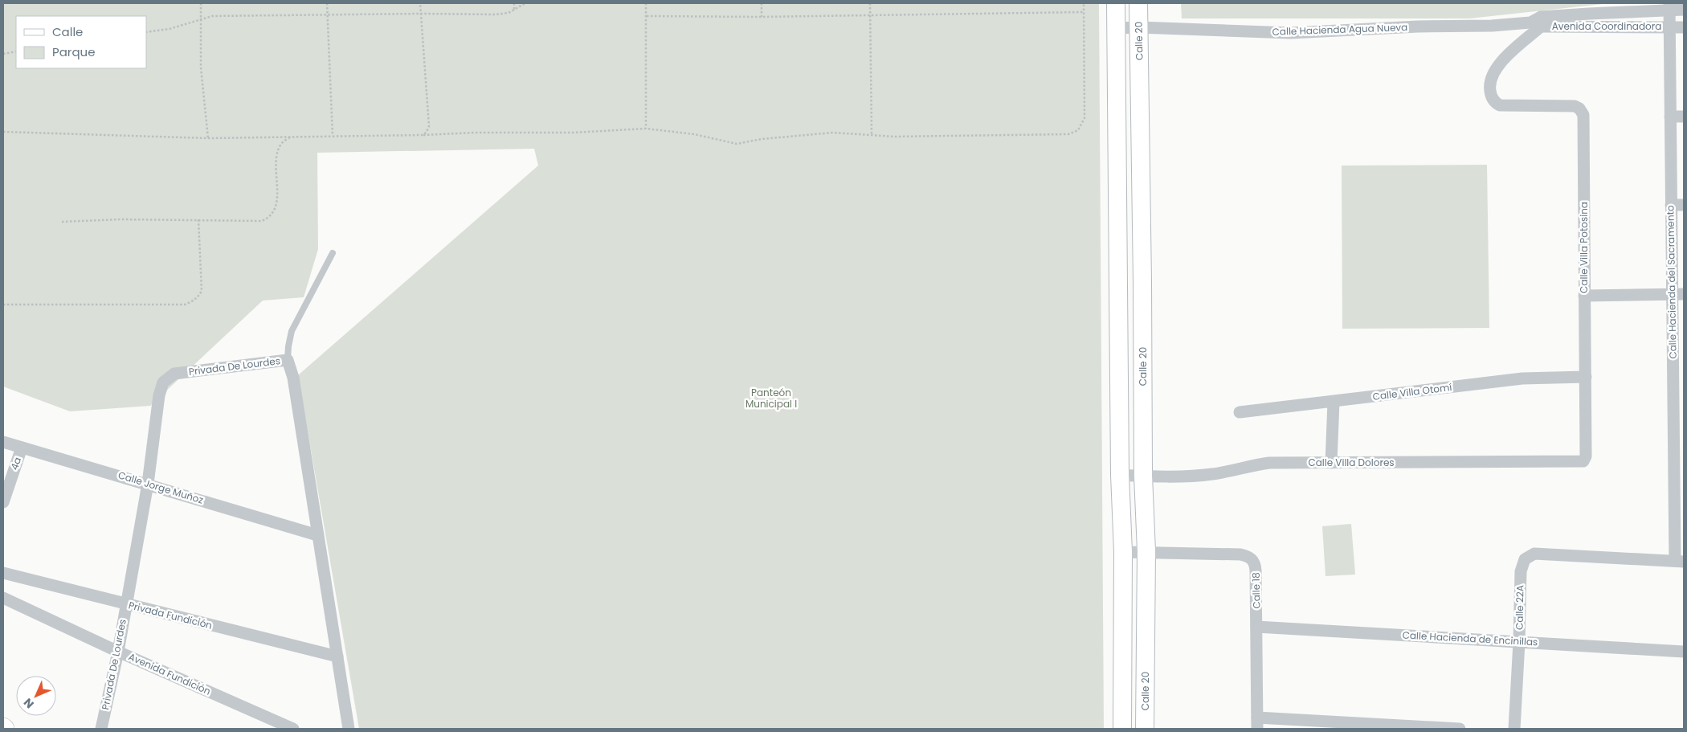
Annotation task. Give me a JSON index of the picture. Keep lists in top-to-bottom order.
{
  "streets": {
    "main road": ["Calle 20"],
    "street": [
      "Avenida Coordinadora",
      "Calle Hacienda Agua Nueva",
      "Calle Villa Potosina",
      "Calle Hacienda del Sacramento",
      "Privada De Lourdes",
      "Calle Villa Otomí",
      "Calle Villa Dolores",
      "4a",
      "Calle Jorge Muñoz",
      "Calle 18",
      "Calle 22A",
      "Privada Fundición",
      "Calle Hacienda de Encinillas",
      "Avenida Fundición"
    ]
  },
  "crossings": [
    ["Avenida Coordinadora", "Calle Hacienda Agua Nueva"],
    ["Avenida Coordinadora", "Calle Villa Potosina"],
    ["Avenida Coordinadora", "Calle Hacienda del Sacramento"],
    ["Calle Hacienda Agua Nueva", "Calle 20"],
    ["Calle 20", "Calle Villa Dolores"],
    ["Calle 20", "Calle 18"],
    ["Calle Villa Potosina", "Calle Villa Otomí"],
    ["Calle Villa Potosina", "Calle Villa Dolores"],
    ["Calle Hacienda del Sacramento", "Calle 22A"],
    ["Privada De Lourdes", "Calle Jorge Muñoz"],
    ["Privada De Lourdes", "Privada Fundición"],
    ["Privada De Lourdes", "Avenida Fundición"],
    ["4a", "Calle Jorge Muñoz"],
    ["Calle 18", "Calle Hacienda de Encinillas"],
    ["Calle 22A", "Calle Hacienda de Encinillas"]
  ],
  "parks": ["Panteón Municipal I"],
  "legend": ["Calle", "Parque"],
  "north": "bottom left"
}
